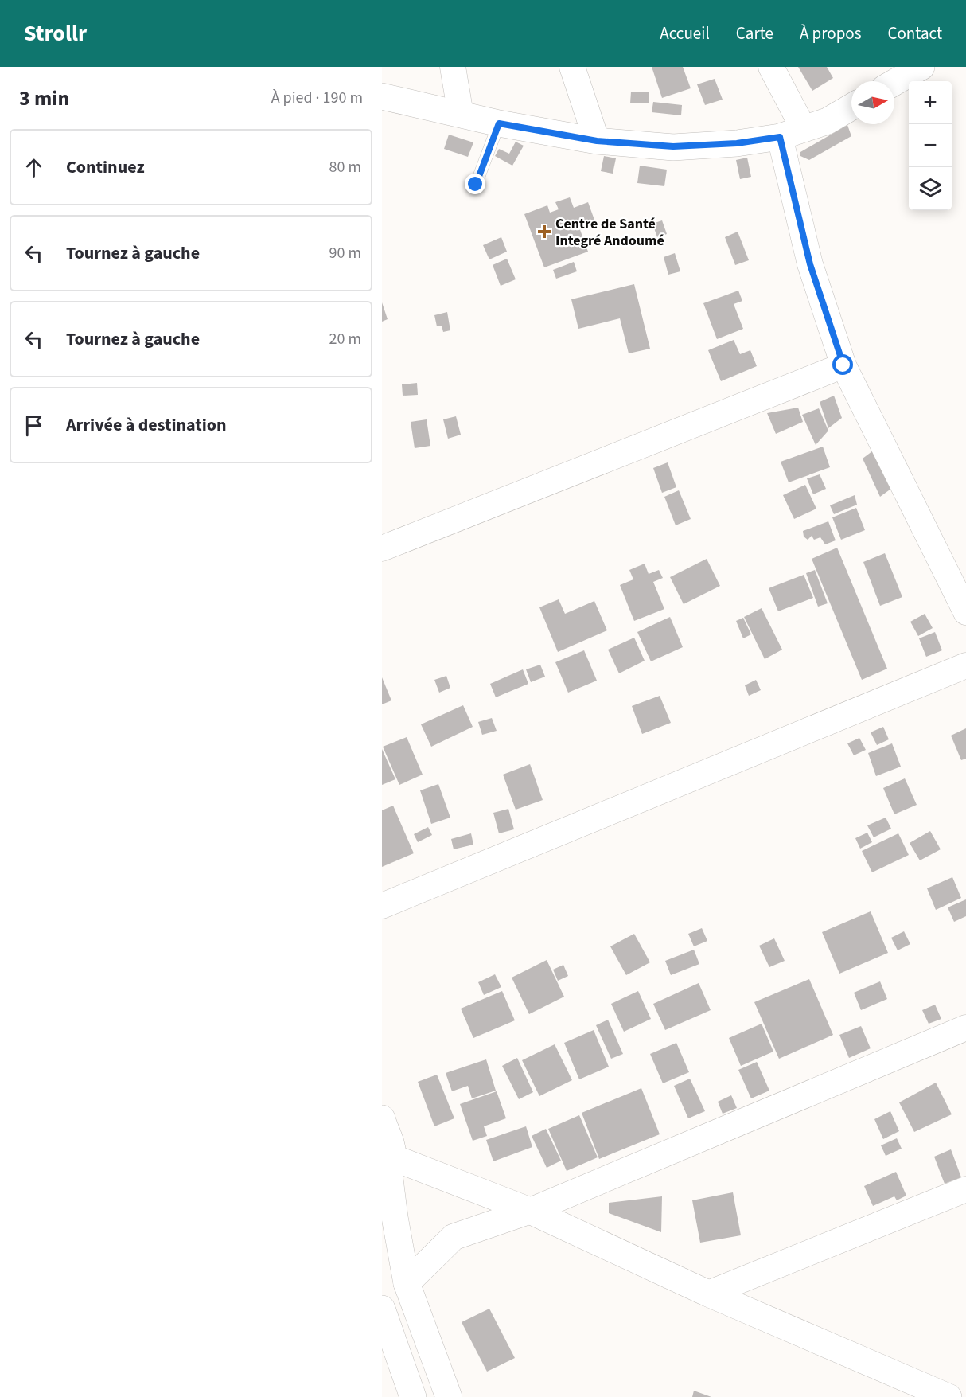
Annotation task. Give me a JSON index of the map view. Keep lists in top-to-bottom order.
{
  "places": {
    "health": ["Centre de Santé Integré Andoumé"]
  },
  "north": "right",
  "page": {
    "header": "Strollr",
    "nav": [
      "Accueil",
      "Carte",
      "À propos",
      "Contact"
    ],
    "heading": ["3 min", "À pied · 190 m"],
    "map_buttons": ["+", "−"],
    "list": [
      ["Continuez", "80 m"],
      ["Tournez à gauche", "90 m"],
      ["Tournez à gauche", "20 m"],
      "Arrivée à destination"
    ]
  }
}
